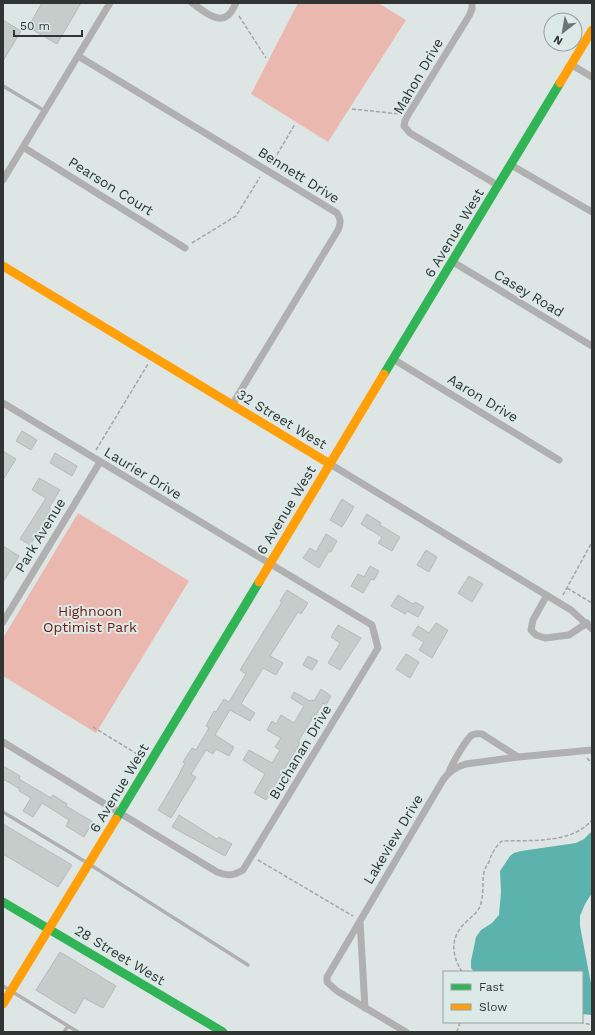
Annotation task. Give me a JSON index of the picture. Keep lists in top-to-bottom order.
{
  "streets": {
    "street": [
      "Mahon Drive",
      "Bennett Drive",
      "Pearson Court",
      "6 Avenue West",
      "Casey Road",
      "Aaron Drive",
      "32 Street West",
      "Laurier Drive",
      "Park Avenue",
      "Buchanan Drive",
      "Lakeview Drive",
      "28 Street West"
    ]
  },
  "crossings": [
    ["Mahon Drive", "6 Avenue West"],
    ["Bennett Drive", "32 Street West"],
    ["6 Avenue West", "Casey Road"],
    ["6 Avenue West", "Aaron Drive"],
    ["6 Avenue West", "32 Street West"],
    ["6 Avenue West", "Laurier Drive"],
    ["6 Avenue West", "Buchanan Drive"],
    ["6 Avenue West", "28 Street West"],
    ["Laurier Drive", "Park Avenue"],
    ["Laurier Drive", "Buchanan Drive"]
  ],
  "parks": ["Highnoon Optimist Park"],
  "legend": ["Fast", "Slow"],
  "scale_bar": "50 m",
  "north": "bottom left"
}
